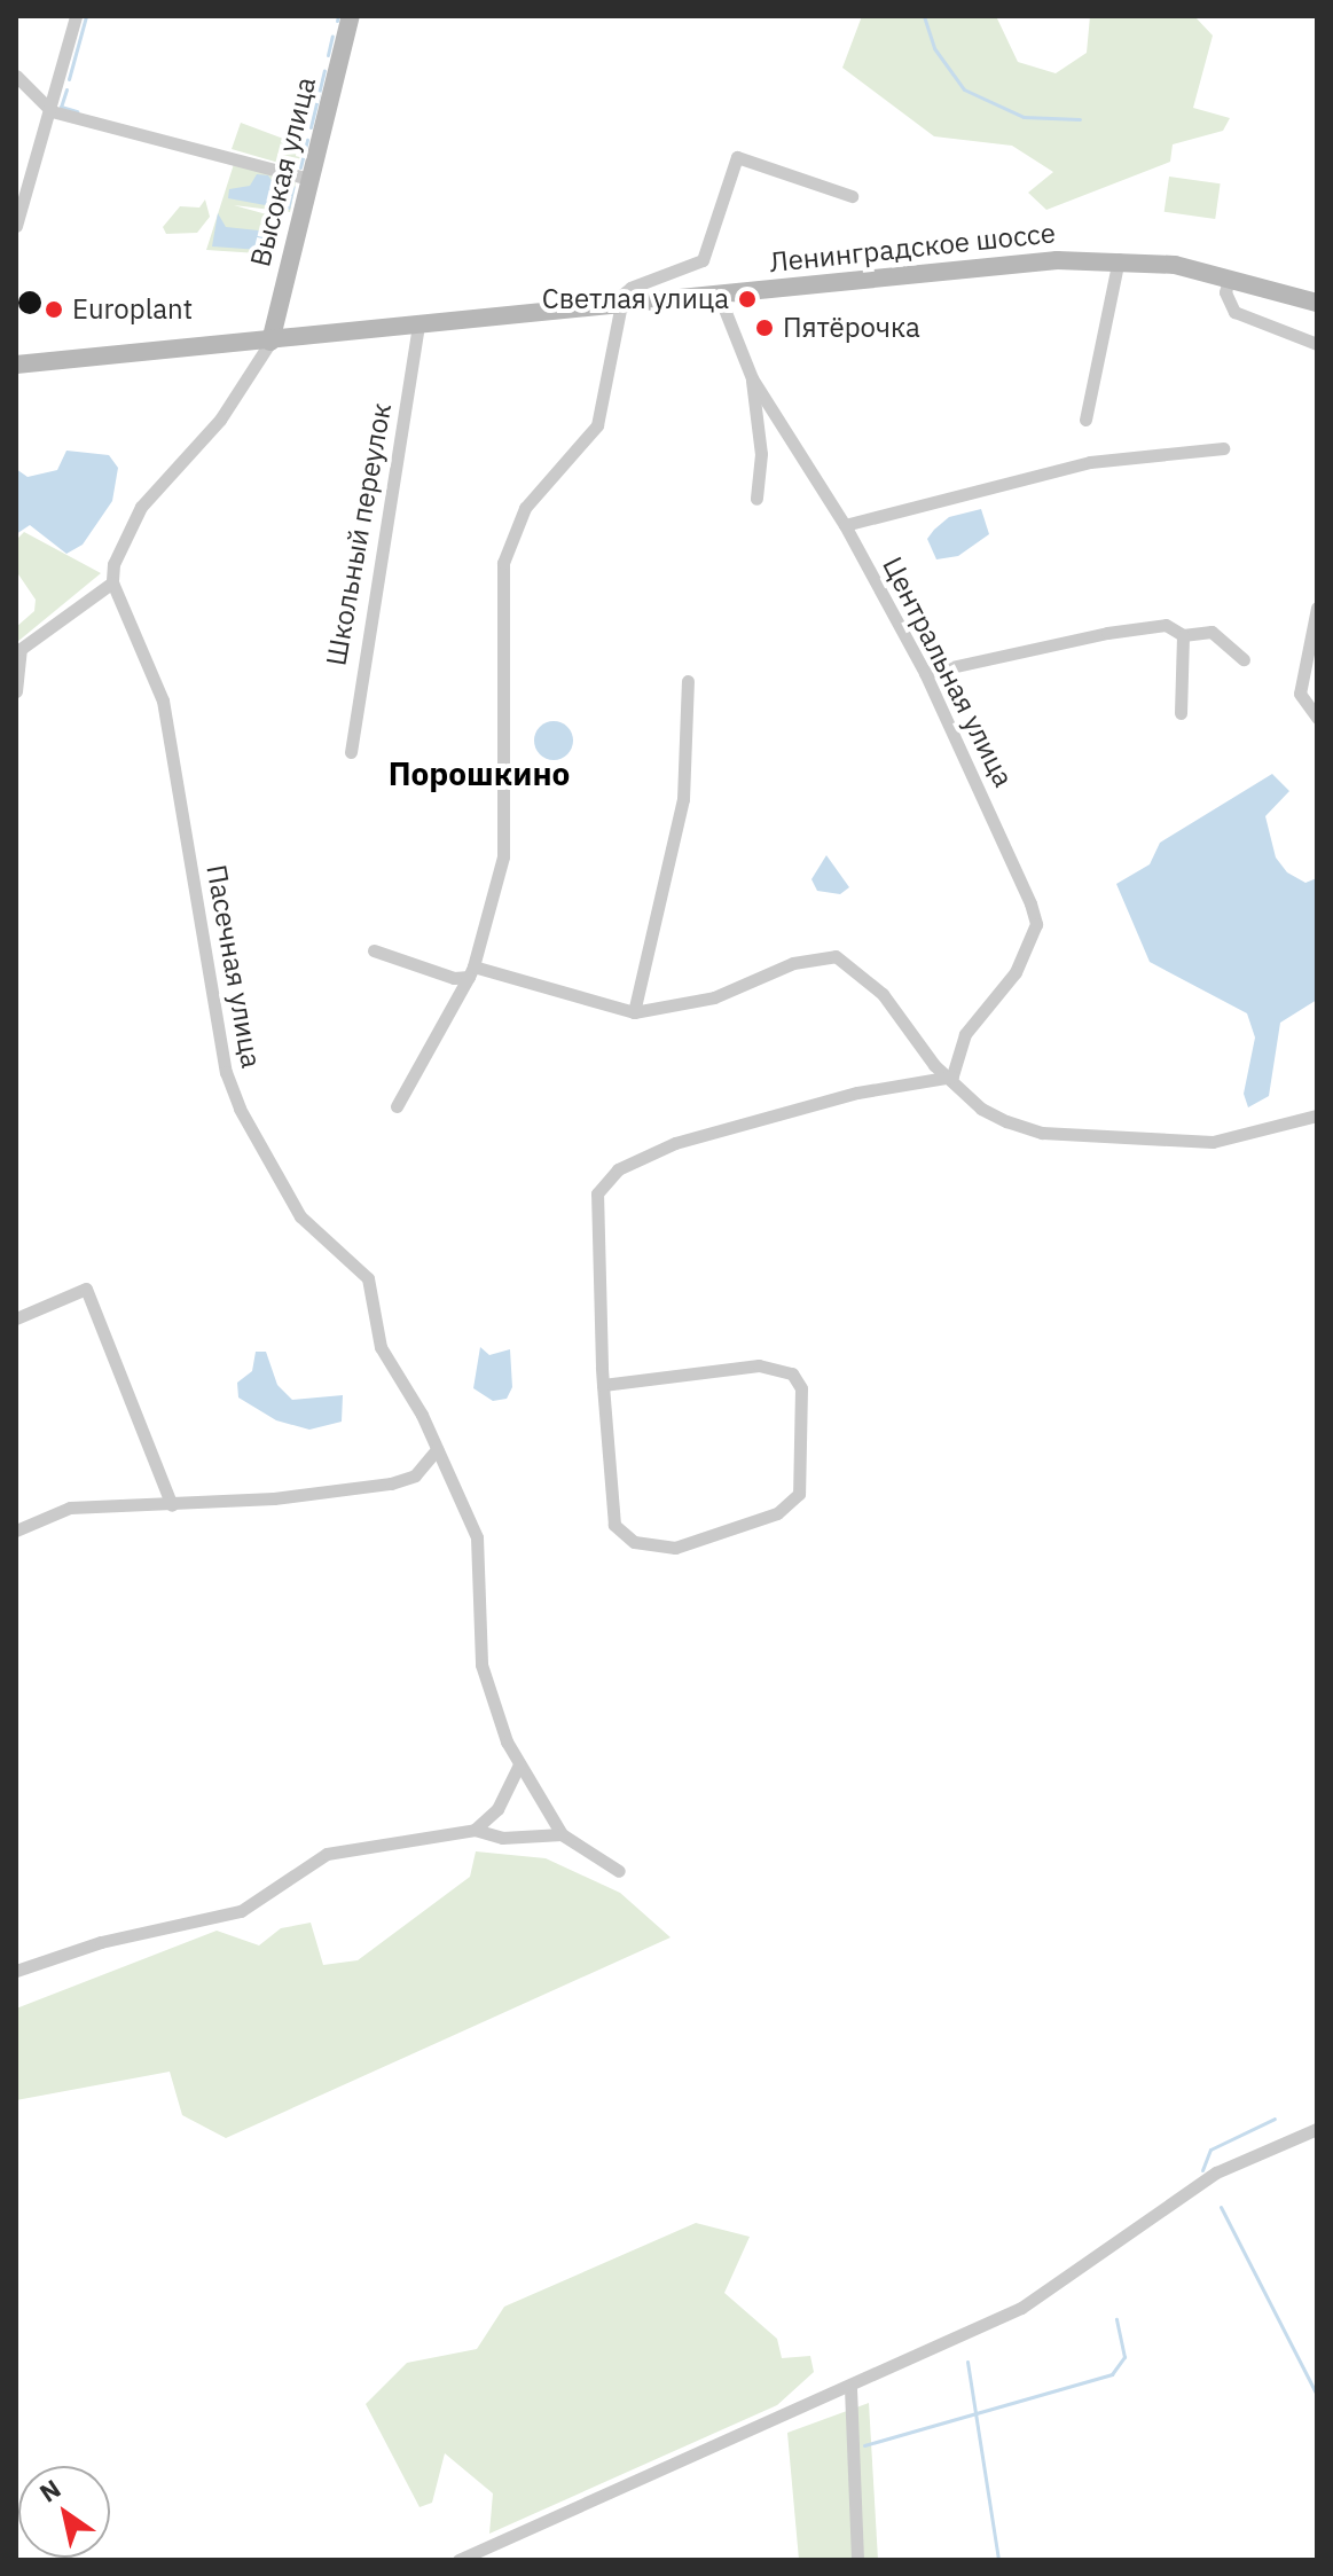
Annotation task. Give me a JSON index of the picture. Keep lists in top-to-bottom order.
{
  "streets": {
    "main road": ["Высокая улица", "Ленинградское шоссе"],
    "street": ["Школьный переулок", "Центральная улица", "Пасечная улица"]
  },
  "crossings": [
    ["Высокая улица", "Ленинградское шоссе"],
    ["Ленинградское шоссе", "Школьный переулок"],
    ["Ленинградское шоссе", "Центральная улица"]
  ],
  "districts": ["Порошкино"],
  "places": ["Светлая улица", "Europlant", "Пятёрочка"],
  "north": "top left"
}
